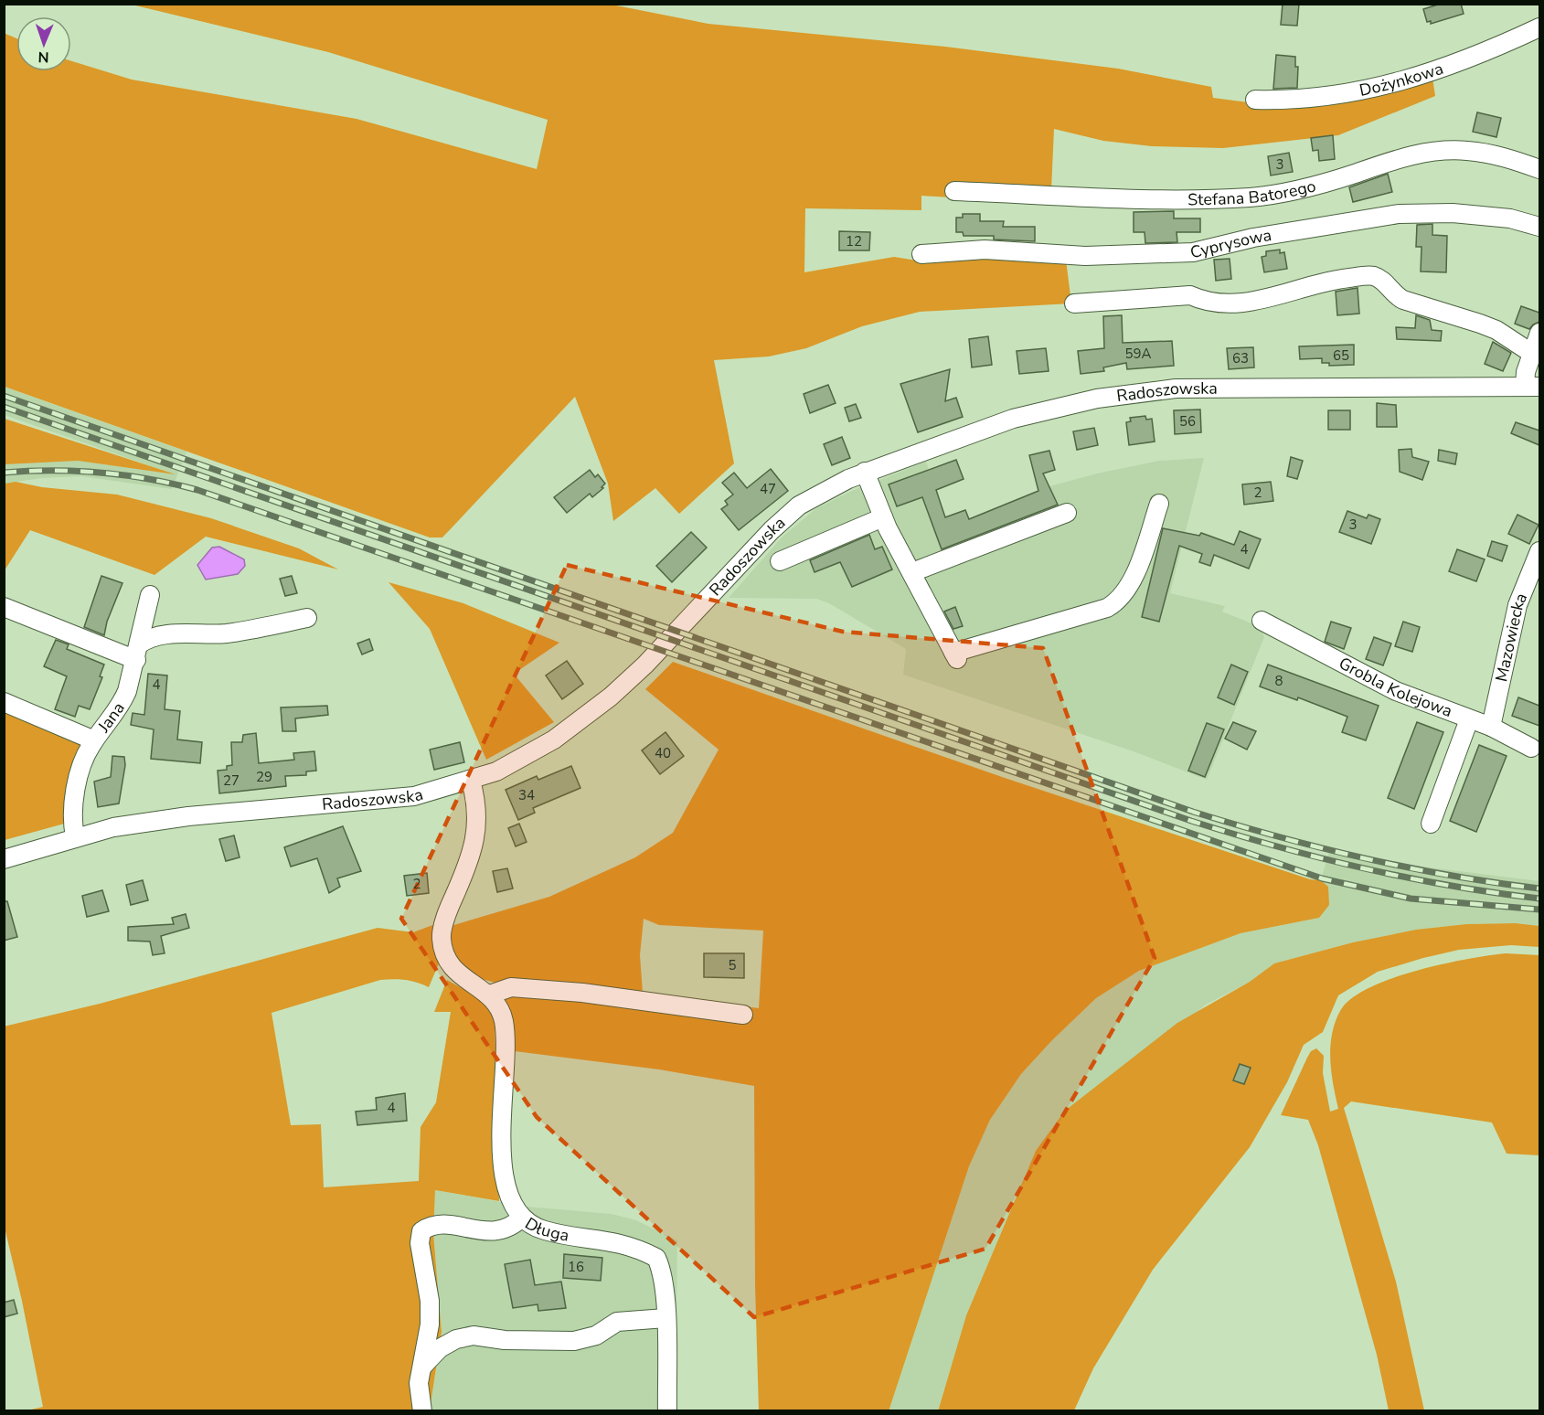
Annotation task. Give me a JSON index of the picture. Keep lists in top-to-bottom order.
{
  "streets": {
    "street": [
      "Dożynkowa",
      "Stefana Batorego",
      "Cyprysowa",
      "Radoszowska",
      "Mazowiecka",
      "Grobla Kolejowa",
      "Jana",
      "Długa"
    ]
  },
  "crossings": [
    ["Radoszowska", "Jana"],
    ["Mazowiecka", "Grobla Kolejowa"]
  ],
  "house_numbers": [
    "3",
    "12",
    "59A",
    "65",
    "63",
    "56",
    "47",
    "2",
    "3",
    "4",
    "8",
    "4",
    "40",
    "29",
    "27",
    "34",
    "2",
    "5",
    "4",
    "16"
  ],
  "north": "bottom"
}
